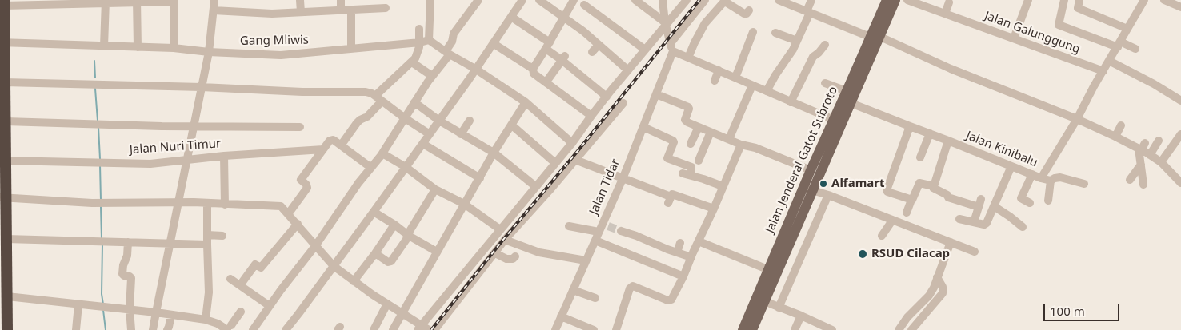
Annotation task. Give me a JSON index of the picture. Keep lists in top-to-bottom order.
{
  "streets": {
    "main road": ["Jalan Jenderal Gatot Subroto"],
    "street": [
      "Jalan Galunggung",
      "Gang Mliwis",
      "Jalan Nuri Timur",
      "Jalan Kinibalu",
      "Jalan Tidar"
    ]
  },
  "crossings": [
    ["Jalan Galunggung", "Jalan Kinibalu"],
    ["Jalan Kinibalu", "Jalan Jenderal Gatot Subroto"]
  ],
  "places": ["Alfamart", "RSUD Cilacap"],
  "scale_bar": "100 m"
}
